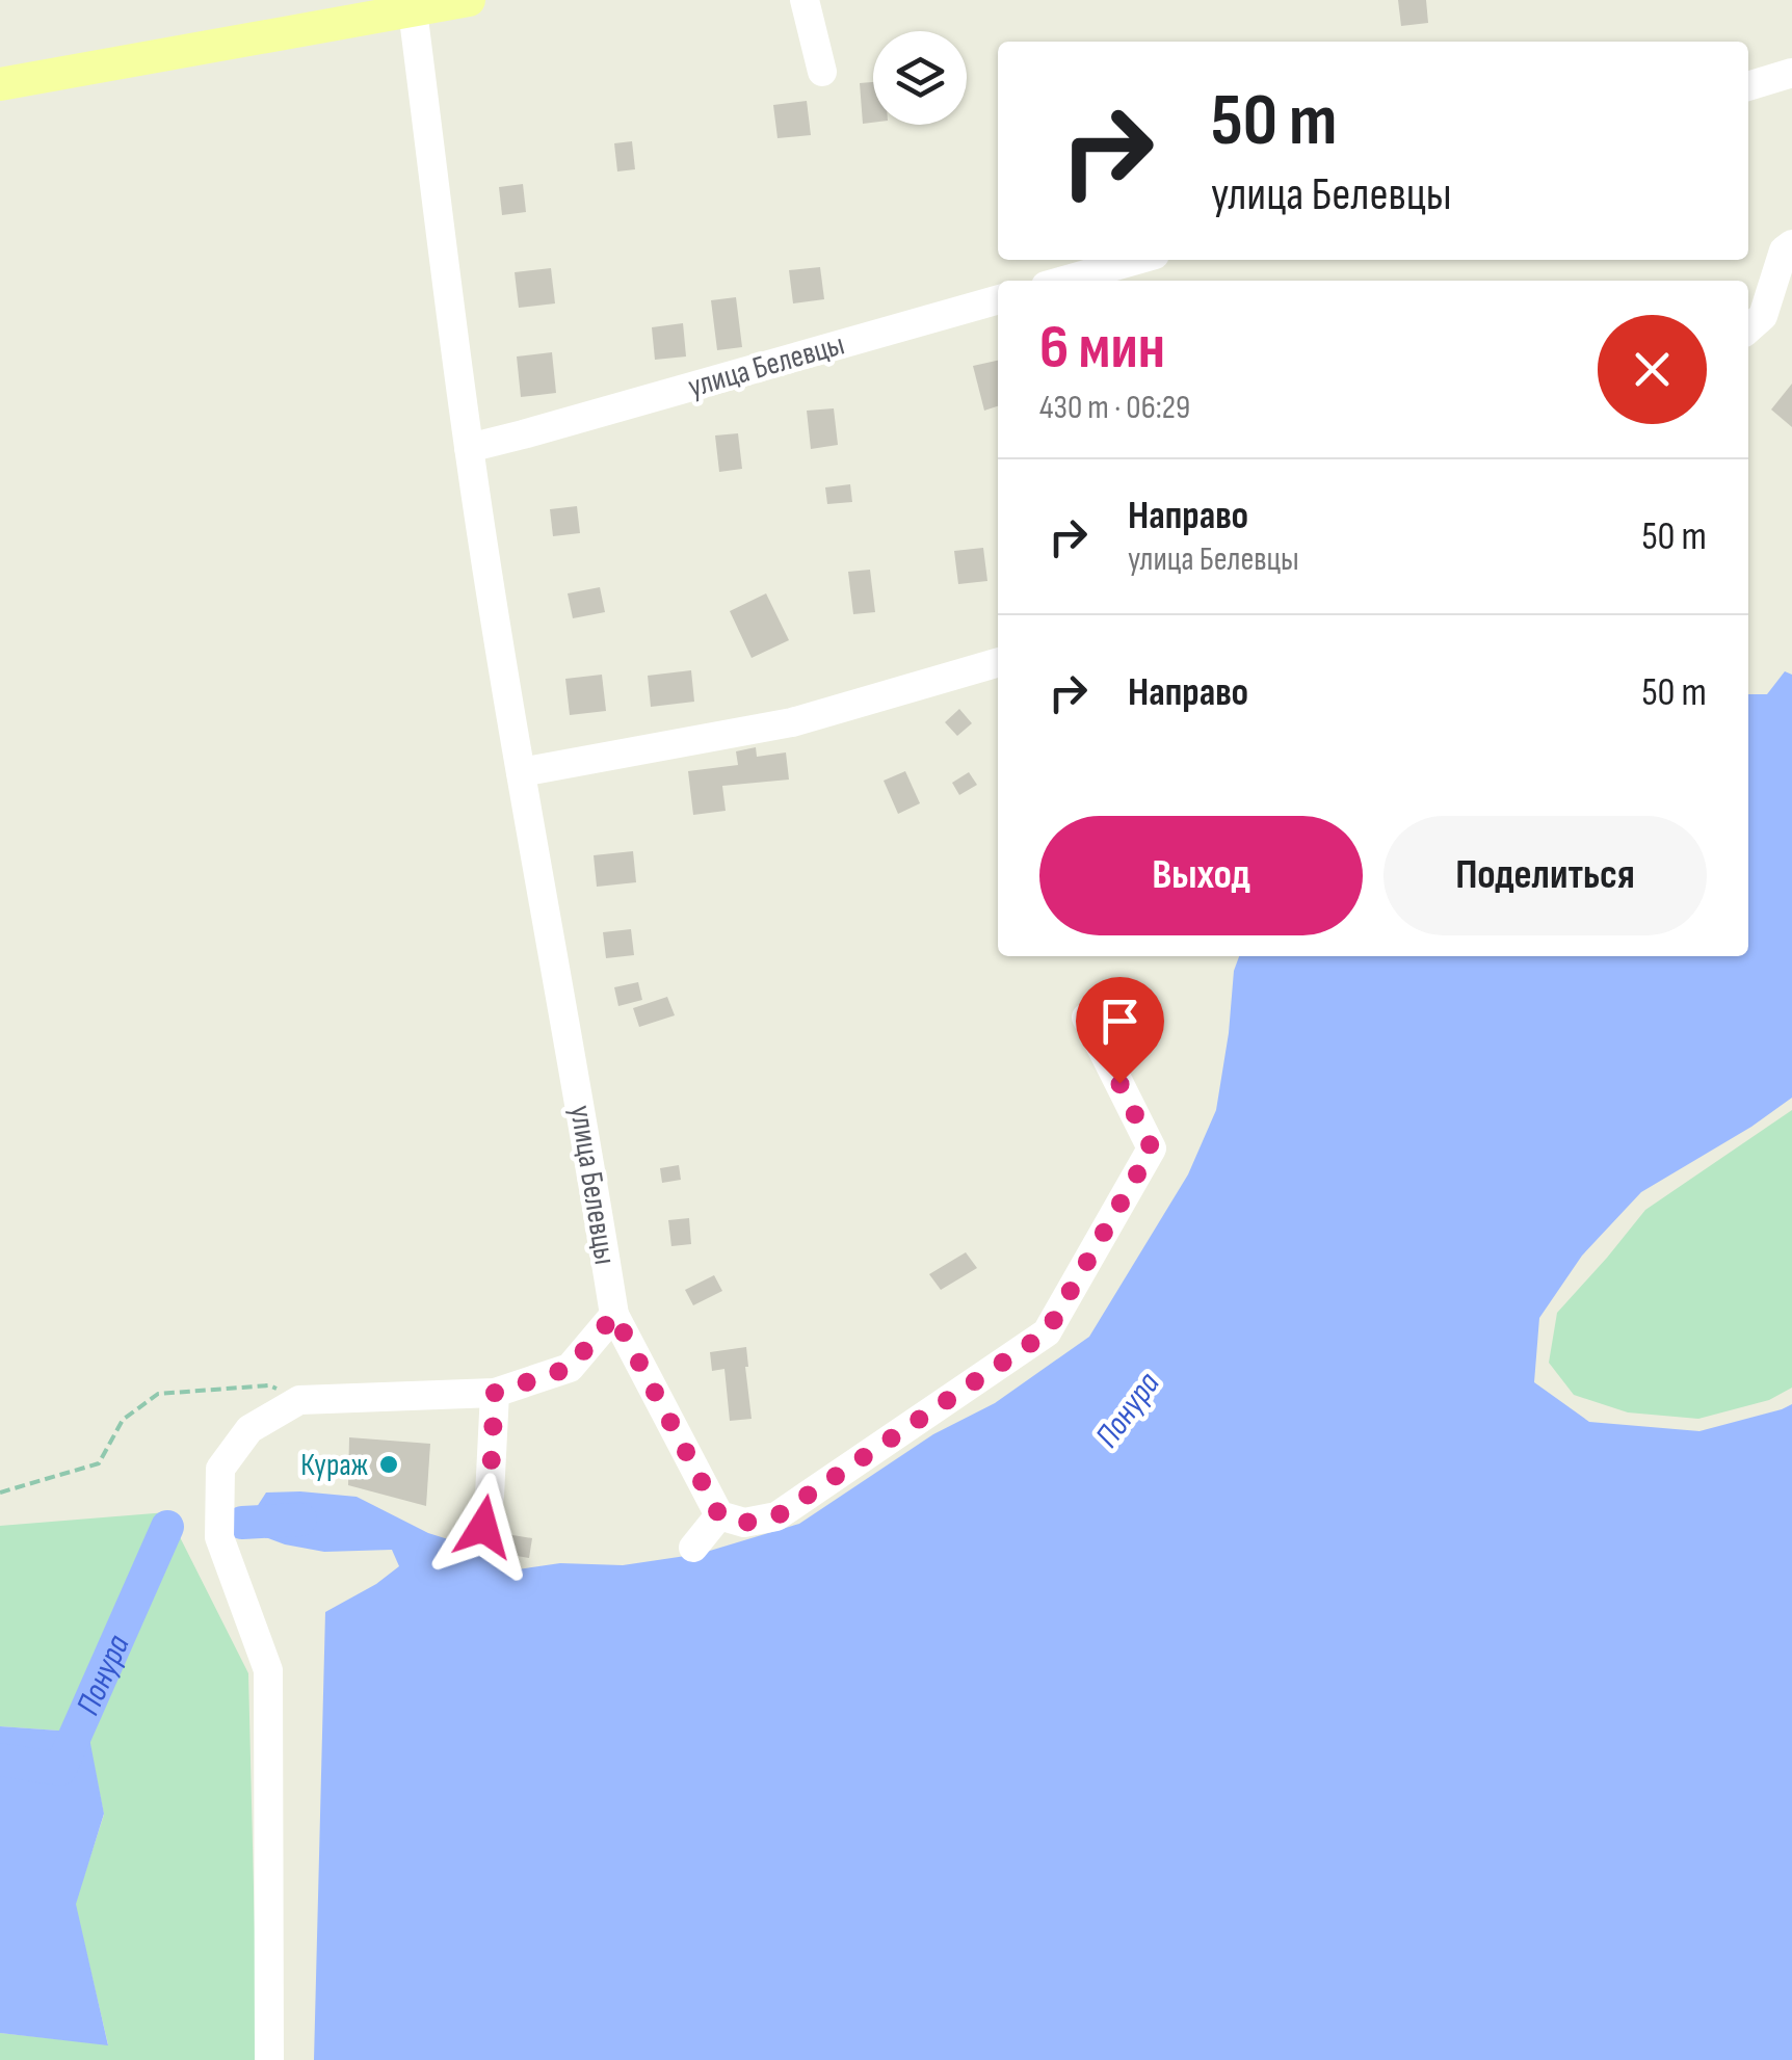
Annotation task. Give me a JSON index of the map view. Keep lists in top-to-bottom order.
{
  "streets": {
    "street": ["улица Белевцы"]
  },
  "water": ["Понура"],
  "places": ["Кураж"],
  "page": {
    "turn": ["50 m", "улица Белевцы"],
    "heading": ["6 мин", "430 m · 06:29"],
    "list": [
      {
        "name": "Направо",
        "note": "улица Белевцы",
        "value": "50 m"
      },
      {
        "name": "Направо",
        "value": "50 m"
      }
    ],
    "buttons": ["Выход", "Поделиться"]
  }
}
